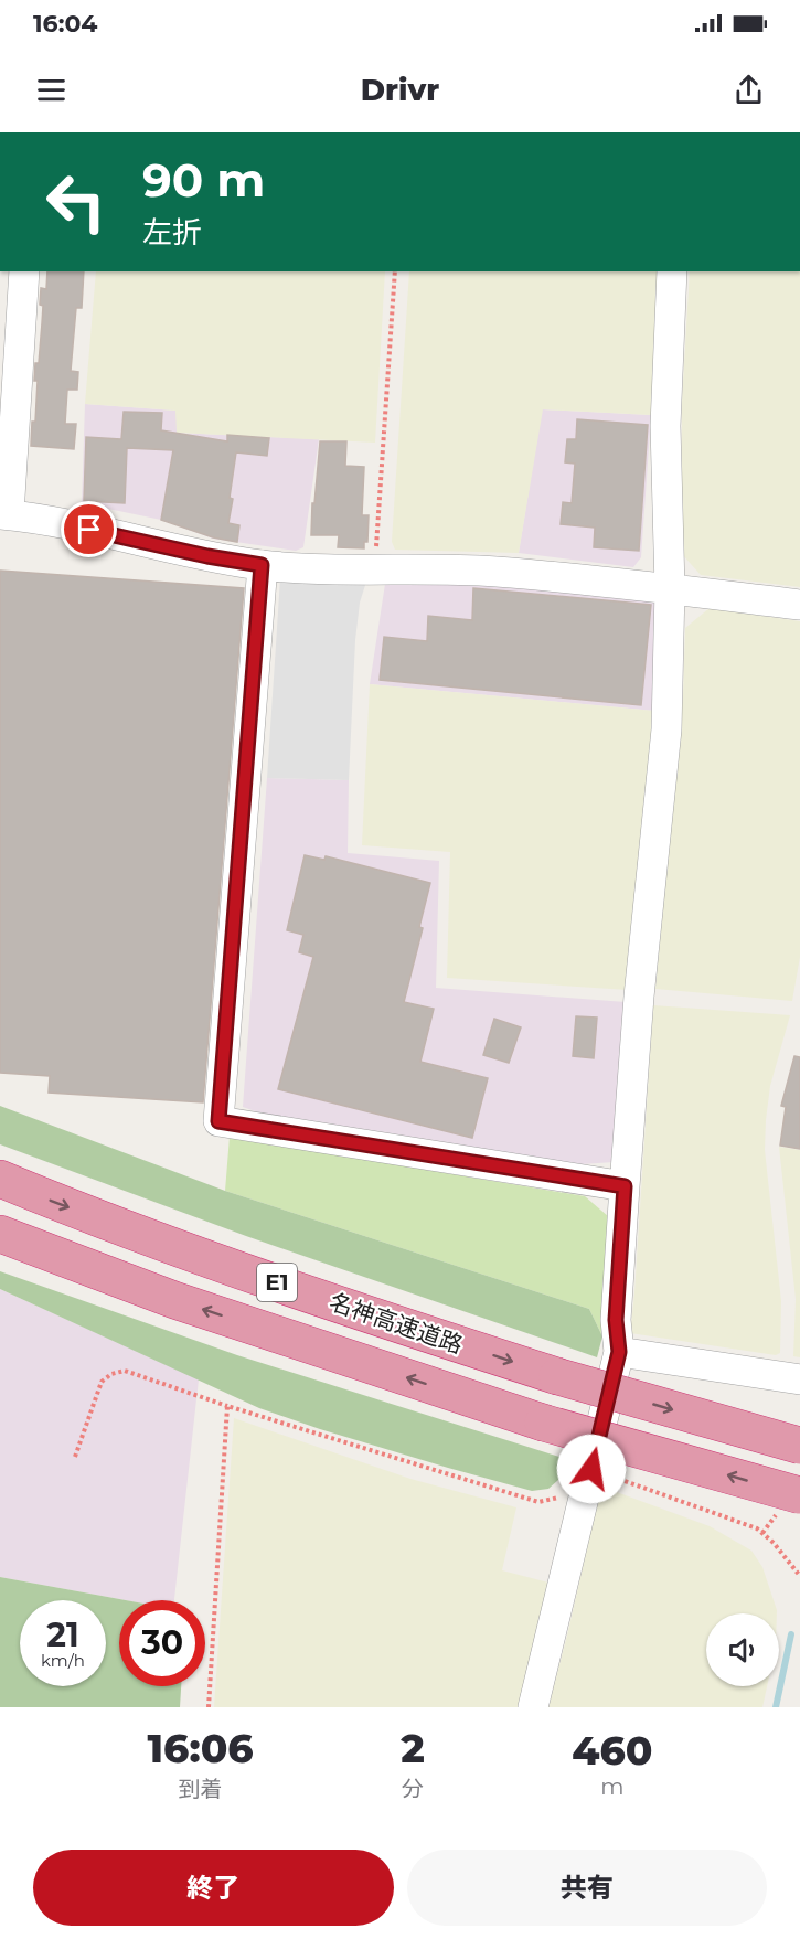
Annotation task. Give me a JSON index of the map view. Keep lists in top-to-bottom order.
{
  "streets": {
    "highway": ["E1", "名神高速道路"]
  },
  "page": {
    "status": "16:04",
    "header": "Drivr",
    "turn": ["90 m", "左折"],
    "speed": "21 km/h",
    "limit": "30",
    "eta": [
      "16:06",
      "到着",
      "2",
      "分",
      "460",
      "m"
    ],
    "buttons": ["終了", "共有"]
  }
}
